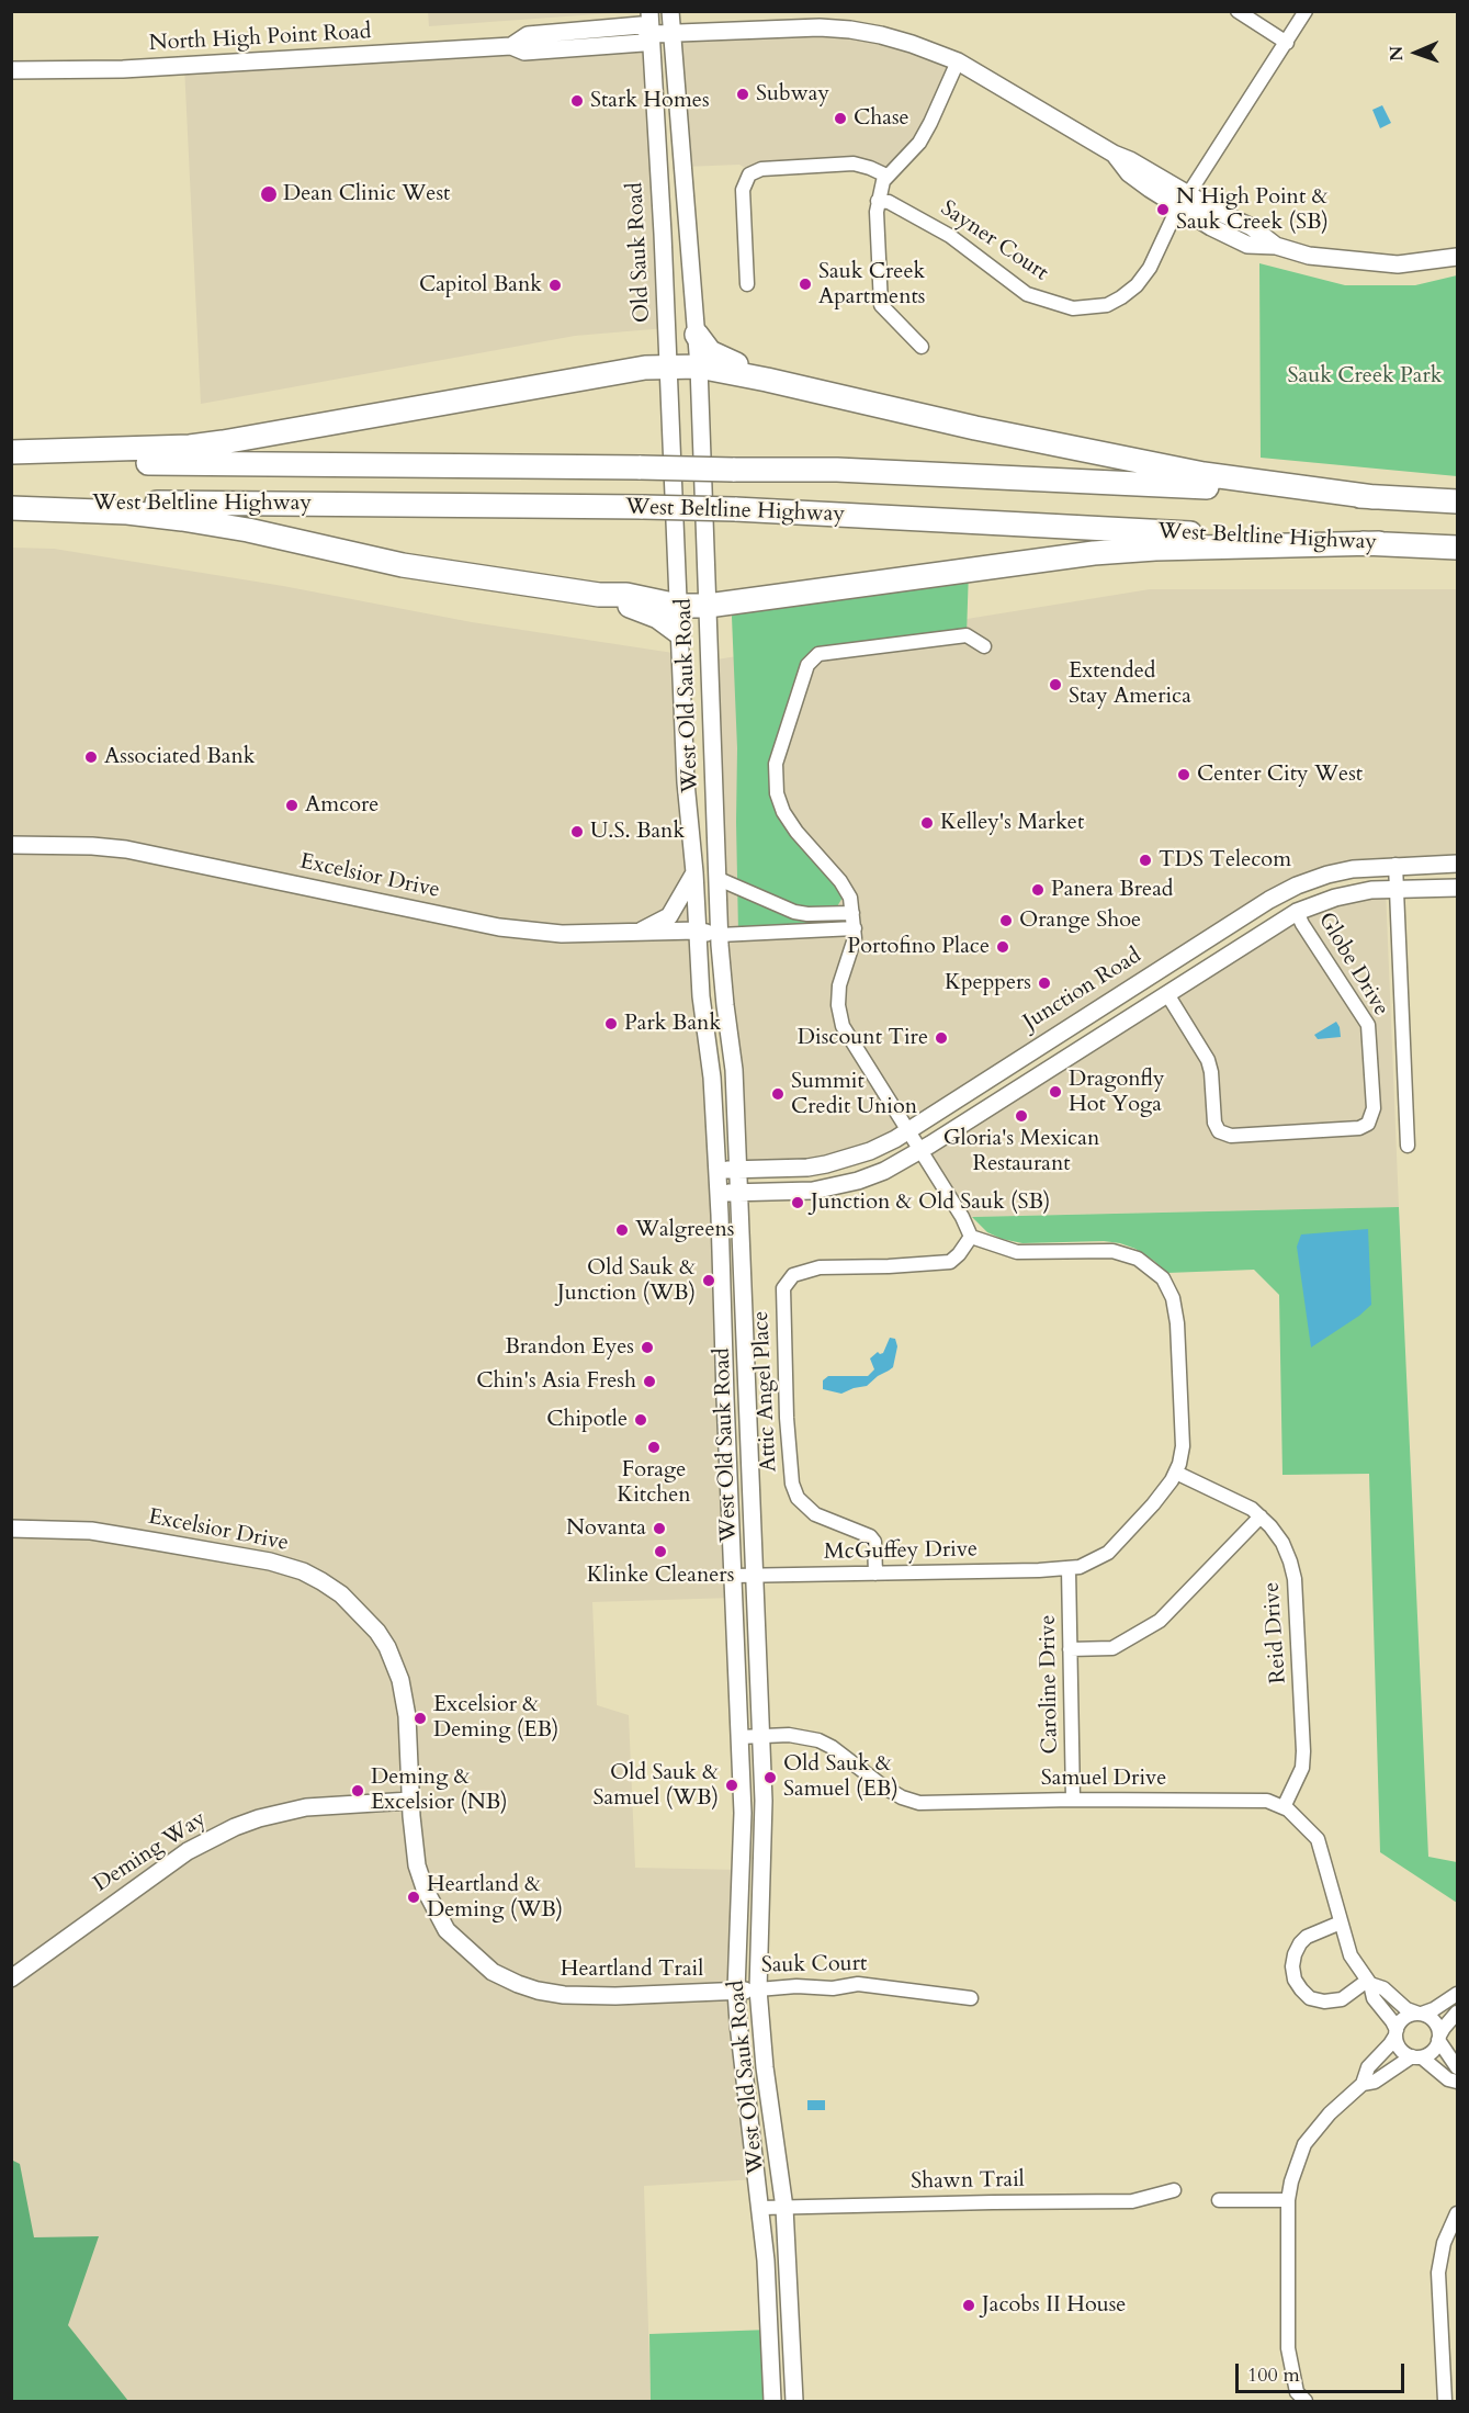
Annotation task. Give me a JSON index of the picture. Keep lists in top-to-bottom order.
{
  "streets": {
    "highway": ["West Beltline Highway"],
    "street": [
      "North High Point Road",
      "Sayner Court",
      "Old Sauk Road",
      "West Old Sauk Road",
      "Excelsior Drive",
      "Globe Drive",
      "Junction Road",
      "Attic Angel Place",
      "McGuffey Drive",
      "Reid Drive",
      "Caroline Drive",
      "Samuel Drive",
      "Deming Way",
      "Sauk Court",
      "Heartland Trail",
      "Shawn Trail"
    ]
  },
  "crossings": [
    ["North High Point Road", "Sayner Court"],
    ["North High Point Road", "Old Sauk Road"],
    ["Old Sauk Road", "West Old Sauk Road"],
    ["West Old Sauk Road", "Excelsior Drive"],
    ["West Old Sauk Road", "Junction Road"],
    ["West Old Sauk Road", "McGuffey Drive"],
    ["West Old Sauk Road", "Samuel Drive"],
    ["West Old Sauk Road", "Sauk Court"],
    ["West Old Sauk Road", "Heartland Trail"],
    ["West Old Sauk Road", "Shawn Trail"],
    ["Excelsior Drive", "Deming Way"],
    ["Excelsior Drive", "Heartland Trail"],
    ["Attic Angel Place", "McGuffey Drive"],
    ["McGuffey Drive", "Caroline Drive"],
    ["Reid Drive", "Samuel Drive"],
    ["Caroline Drive", "Samuel Drive"],
    ["Deming Way", "Heartland Trail"],
    ["Sauk Court", "Heartland Trail"]
  ],
  "parks": ["Sauk Creek Park"],
  "places": [
    "Subway",
    "Stark Homes",
    "Chase",
    "Dean Clinic West",
    "N High Point & Sauk Creek (SB)",
    "Sauk Creek Apartments",
    "Capitol Bank",
    "Extended Stay America",
    "Associated Bank",
    "Center City West",
    "Amcore",
    "Kelley's Market",
    "U.S. Bank",
    "TDS Telecom",
    "Panera Bread",
    "Orange Shoe",
    "Portofino Place",
    "Kpeppers",
    "Park Bank",
    "Discount Tire",
    "Dragonfly Hot Yoga",
    "Summit Credit Union",
    "Gloria's Mexican Restaurant",
    "Junction & Old Sauk (SB)",
    "Walgreens",
    "Old Sauk & Junction (WB)",
    "Brandon Eyes",
    "Chin's Asia Fresh",
    "Chipotle",
    "Forage Kitchen",
    "Novanta",
    "Klinke Cleaners",
    "Excelsior & Deming (EB)",
    "Old Sauk & Samuel (EB)",
    "Old Sauk & Samuel (WB)",
    "Deming & Excelsior (NB)",
    "Heartland & Deming (WB)",
    "Jacobs II House"
  ],
  "scale_bar": "100 m",
  "north": "left"
}
